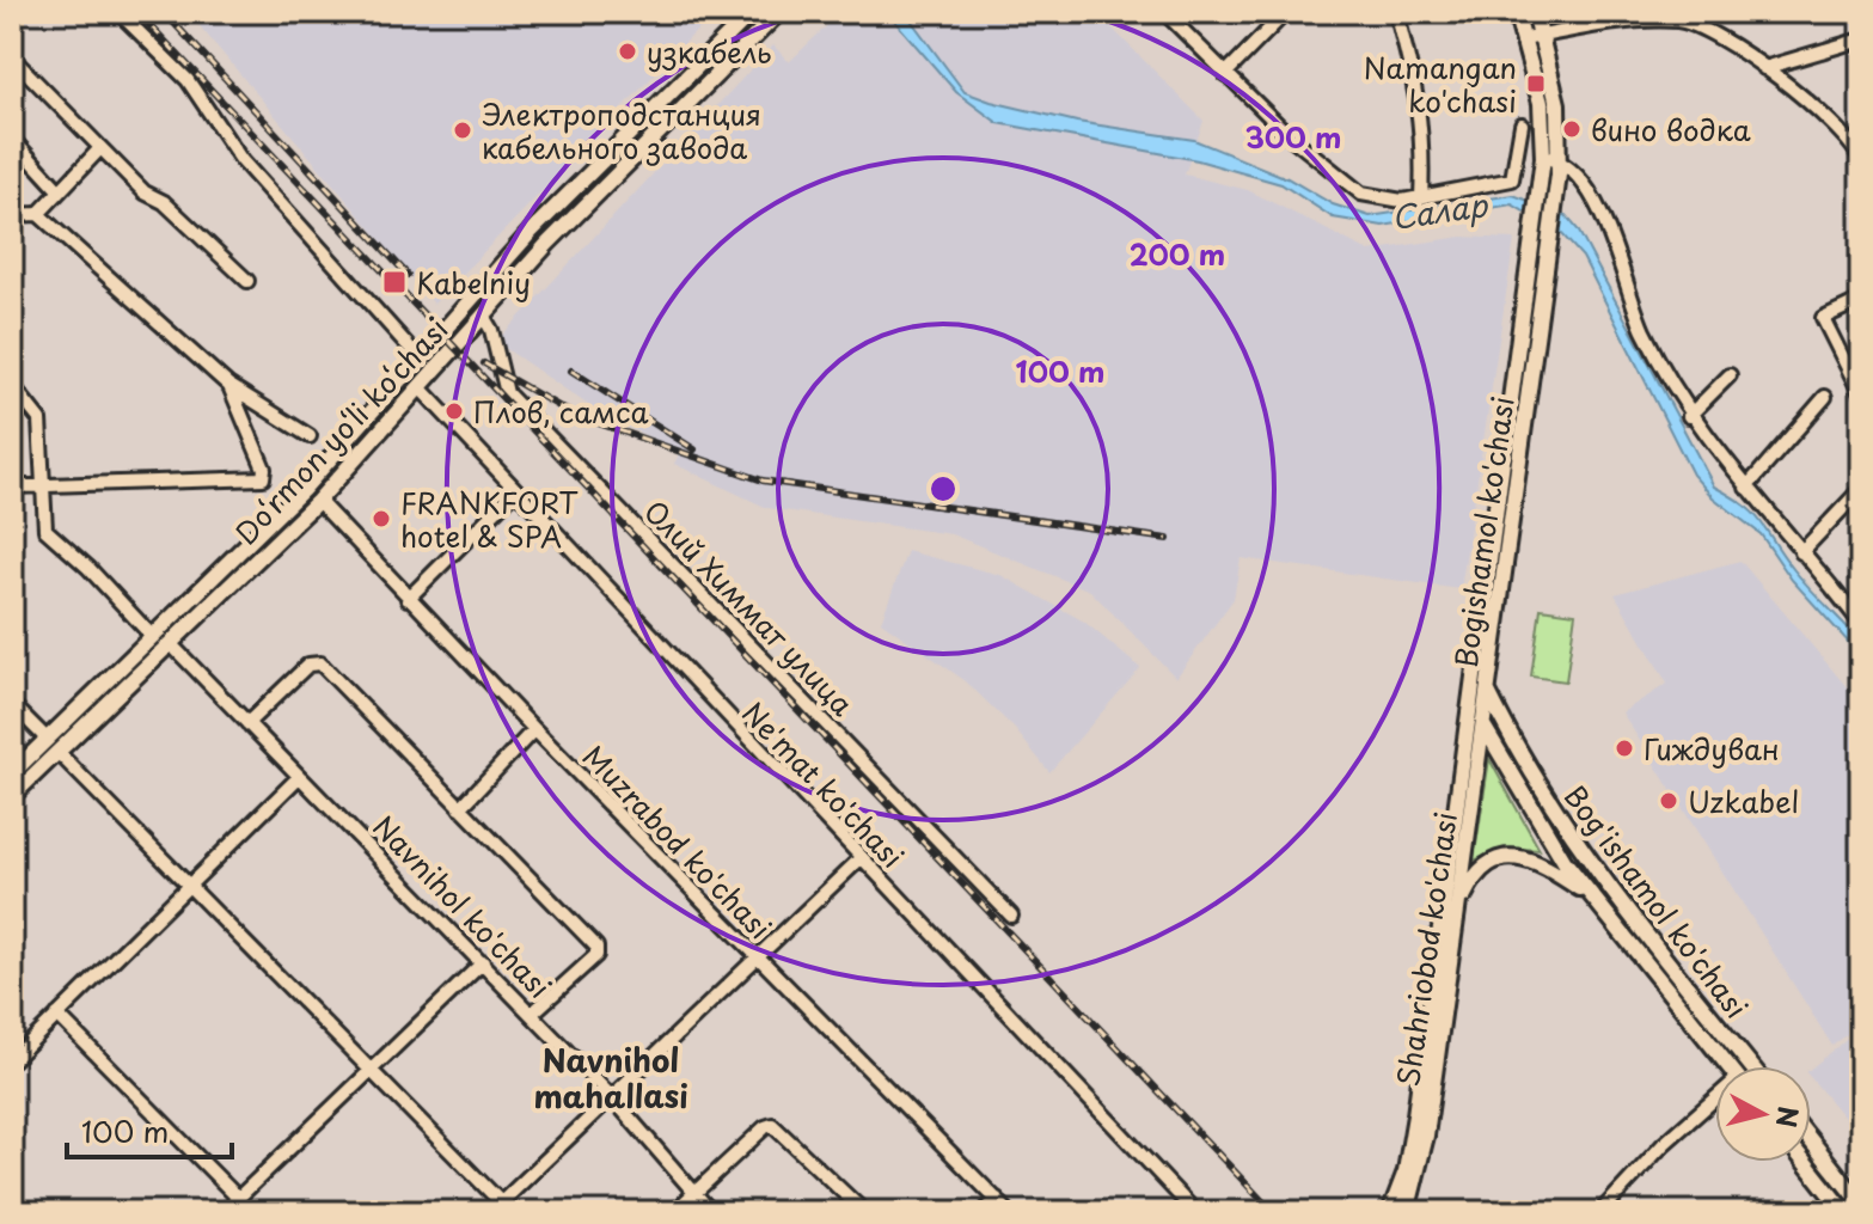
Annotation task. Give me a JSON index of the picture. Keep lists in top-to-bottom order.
{
  "streets": {
    "main road": [
      "Do‘rmon yo‘li ko‘chasi",
      "Bogishamol ko'chasi",
      "Bog'ishamol ko'chasi",
      "Navnihol ko'chasi",
      "Shahriobod ko'chasi"
    ],
    "street": ["Олий Химмат улица", "Ne'mat ko'chasi", "Muzrabod ko'chasi"]
  },
  "crossings": [
    ["Do‘rmon yo‘li ko‘chasi", "Олий Химмат улица"],
    ["Do‘rmon yo‘li ko‘chasi", "Ne'mat ko'chasi"],
    ["Do‘rmon yo‘li ko‘chasi", "Muzrabod ko'chasi"],
    ["Do‘rmon yo‘li ko‘chasi", "Navnihol ko'chasi"],
    ["Bogishamol ko'chasi", "Bog'ishamol ko'chasi"],
    ["Bogishamol ko'chasi", "Shahriobod ko'chasi"],
    ["Bog'ishamol ko'chasi", "Shahriobod ko'chasi"]
  ],
  "districts": ["Navnihol mahallasi"],
  "water": ["Салар"],
  "places": {
    "other": [
      "узкабель",
      "вино водка",
      "Электроподстанция кабельного завода",
      "Плов, самса",
      "FRANKFORT hotel & SPA",
      "Гиждуван",
      "Uzkabel"
    ],
    "transit": ["Namangan ko'chasi", "Kabelniy"]
  },
  "scale_bar": "100 m",
  "north": "right",
  "rings": ["300 m", "200 m", "100 m"]
}
